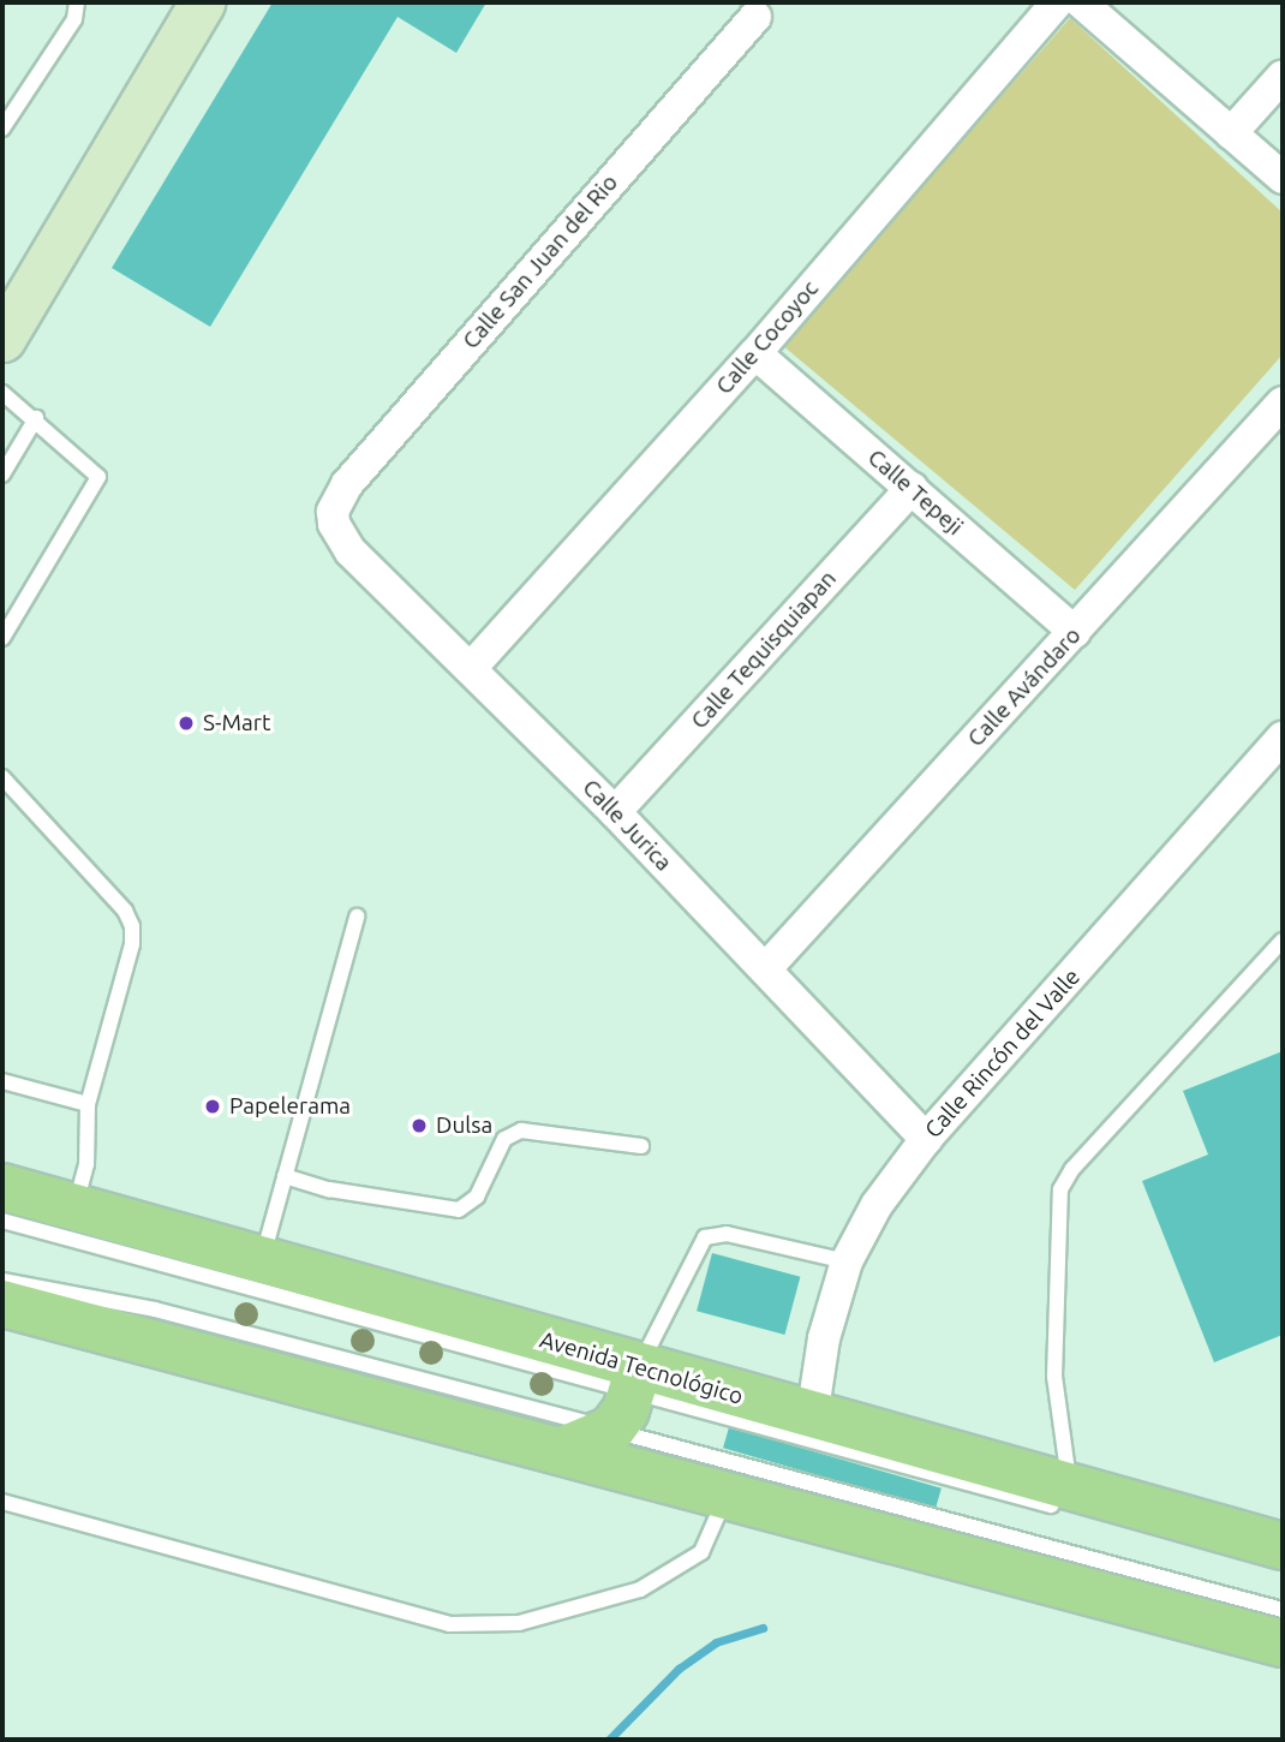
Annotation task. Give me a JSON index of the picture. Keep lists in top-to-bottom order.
{
  "streets": {
    "main road": ["Avenida Tecnológico"],
    "street": [
      "Calle San Juan del Rio",
      "Calle Cocoyoc",
      "Calle Tepeji",
      "Calle Tequisquiapan",
      "Calle Avándaro",
      "Calle Jurica",
      "Calle Rincón del Valle"
    ]
  },
  "crossings": [
    ["Calle San Juan del Rio", "Calle Jurica"],
    ["Calle Cocoyoc", "Calle Tepeji"],
    ["Calle Cocoyoc", "Calle Jurica"],
    ["Calle Tepeji", "Calle Tequisquiapan"],
    ["Calle Tepeji", "Calle Avándaro"],
    ["Calle Tequisquiapan", "Calle Jurica"],
    ["Calle Avándaro", "Calle Jurica"],
    ["Calle Jurica", "Calle Rincón del Valle"],
    ["Calle Rincón del Valle", "Avenida Tecnológico"]
  ],
  "places": ["S-Mart", "Papelerama", "Dulsa"]
}
